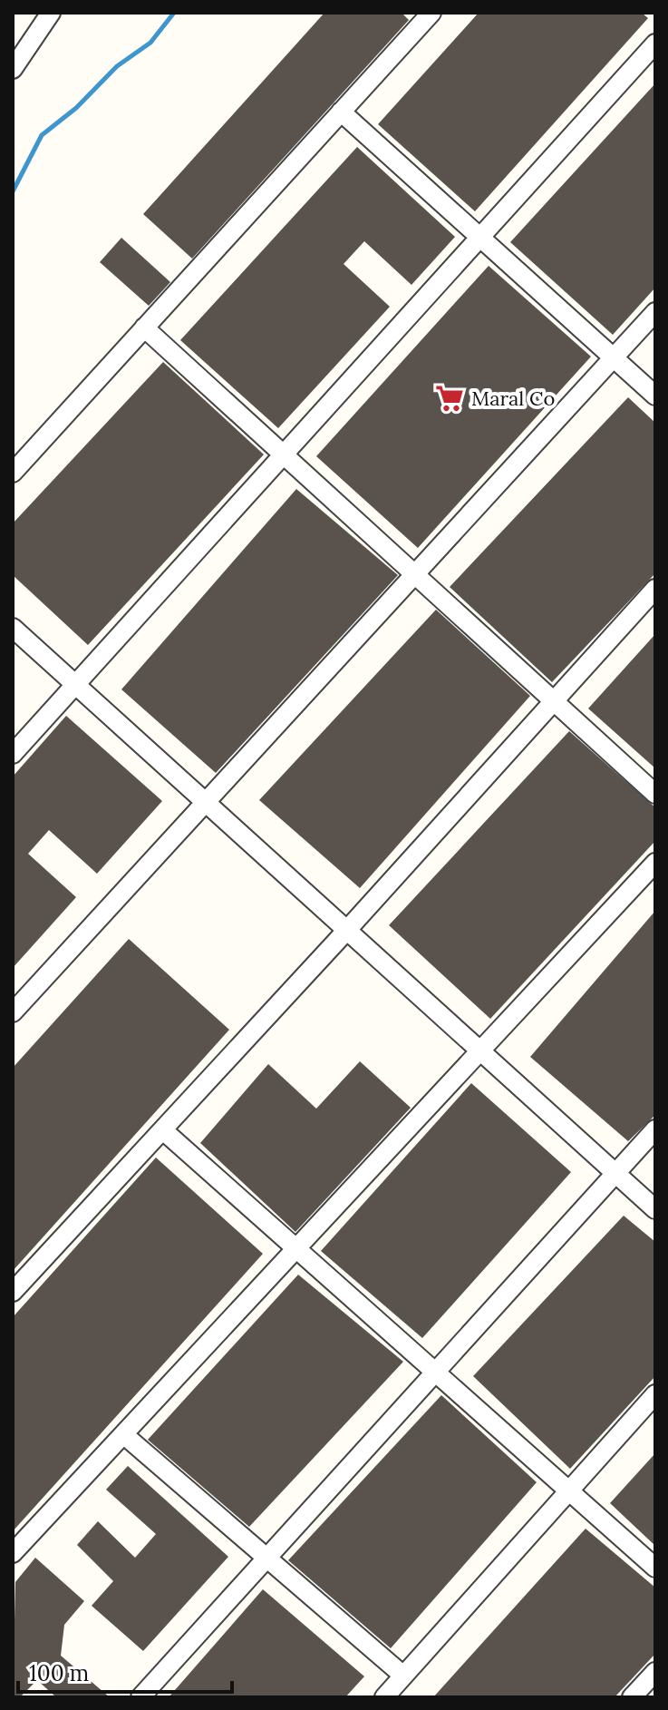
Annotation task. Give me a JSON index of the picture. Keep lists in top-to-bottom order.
{
  "places": {
    "supermarket": ["Maral Co"]
  },
  "scale_bar": "100 m"
}
